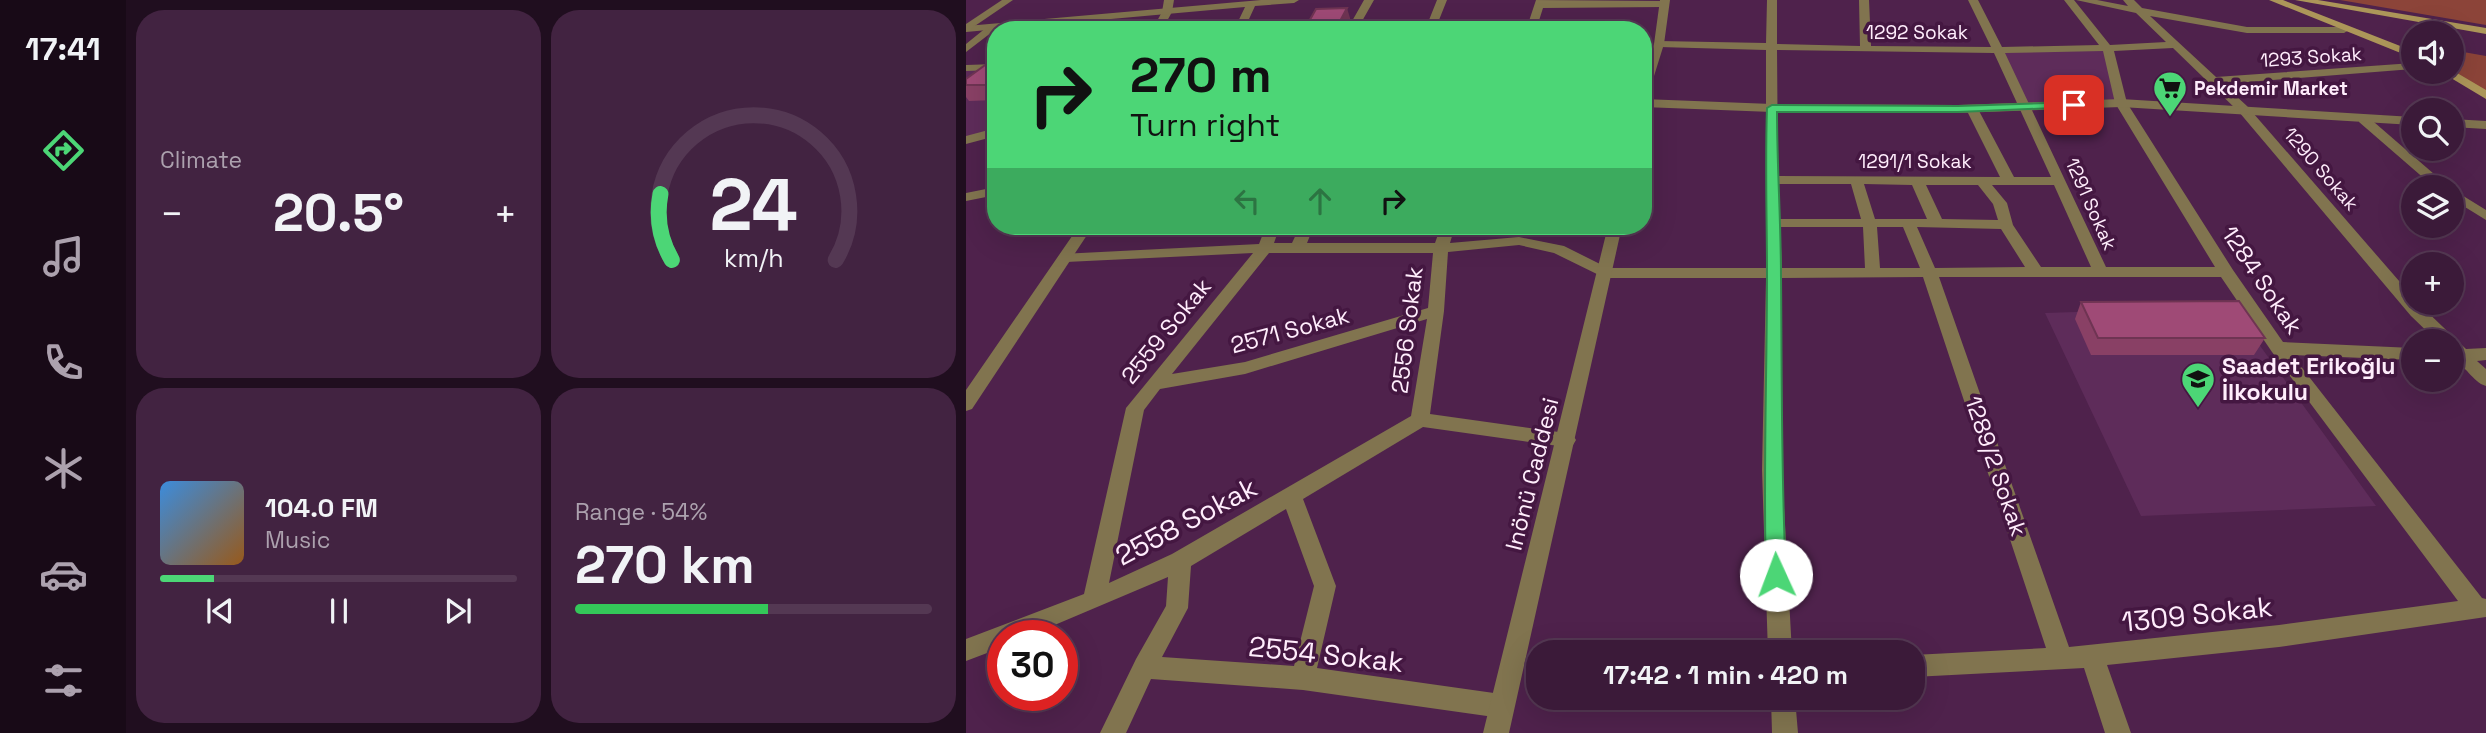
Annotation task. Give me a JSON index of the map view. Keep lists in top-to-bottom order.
{
  "streets": {
    "street": [
      "1292 Sokak",
      "1293 Sokak",
      "1291/1 Sokak",
      "1290 Sokak",
      "1291 Sokak",
      "1284 Sokak",
      "2571 Sokak",
      "2556 Sokak",
      "2559 Sokak",
      "1289/2 Sokak",
      "Inönü Caddesi",
      "2558 Sokak",
      "1309 Sokak",
      "2554 Sokak"
    ]
  },
  "crossings": [
    ["1292 Sokak", "1290 Sokak"],
    ["1292 Sokak", "1291 Sokak"],
    ["1292 Sokak", "1284 Sokak"],
    ["1293 Sokak", "1290 Sokak"],
    ["1291/1 Sokak", "1291 Sokak"],
    ["1284 Sokak", "1309 Sokak"],
    ["2571 Sokak", "2556 Sokak"],
    ["2571 Sokak", "2559 Sokak"],
    ["2556 Sokak", "Inönü Caddesi"],
    ["2556 Sokak", "2558 Sokak"],
    ["2559 Sokak", "2558 Sokak"],
    ["1289/2 Sokak", "1309 Sokak"],
    ["Inönü Caddesi", "2554 Sokak"]
  ],
  "places": {
    "supermarket": ["Pekdemir Market"],
    "school or university": ["Saadet Erikoğlu İlkokulu"]
  },
  "page": {
    "tabs": "17:41",
    "tile": [
      "Climate",
      ["Range · 54%", "270 km"]
    ],
    "map_buttons": ["+", "−"],
    "turn": ["270 m", "Turn right"],
    "heat": ["−", "20.5°", "+"],
    "song": ["104.0 FM", "Music"],
    "limit": "30",
    "trip": "17:42 · 1 min · 420 m",
    "gauge": ["24", "km/h"]
  }
}
